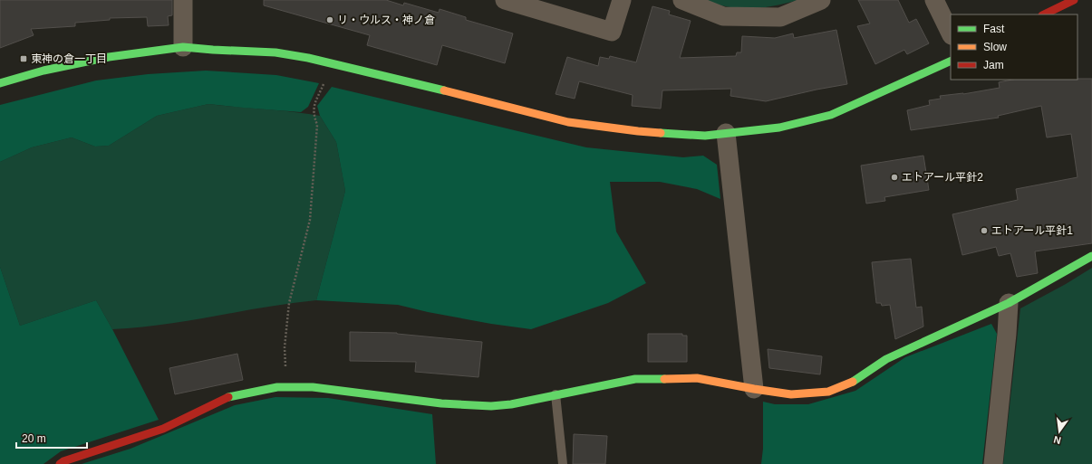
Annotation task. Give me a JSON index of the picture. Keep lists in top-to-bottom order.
{
  "places": {
    "other": ["リ・ウルス・神ノ倉", "エトアール平針2", "エトアール平針1"],
    "transit": ["東神の倉一丁目"]
  },
  "legend": ["Fast", "Slow", "Jam"],
  "scale_bar": "20 m",
  "north": "bottom"
}
